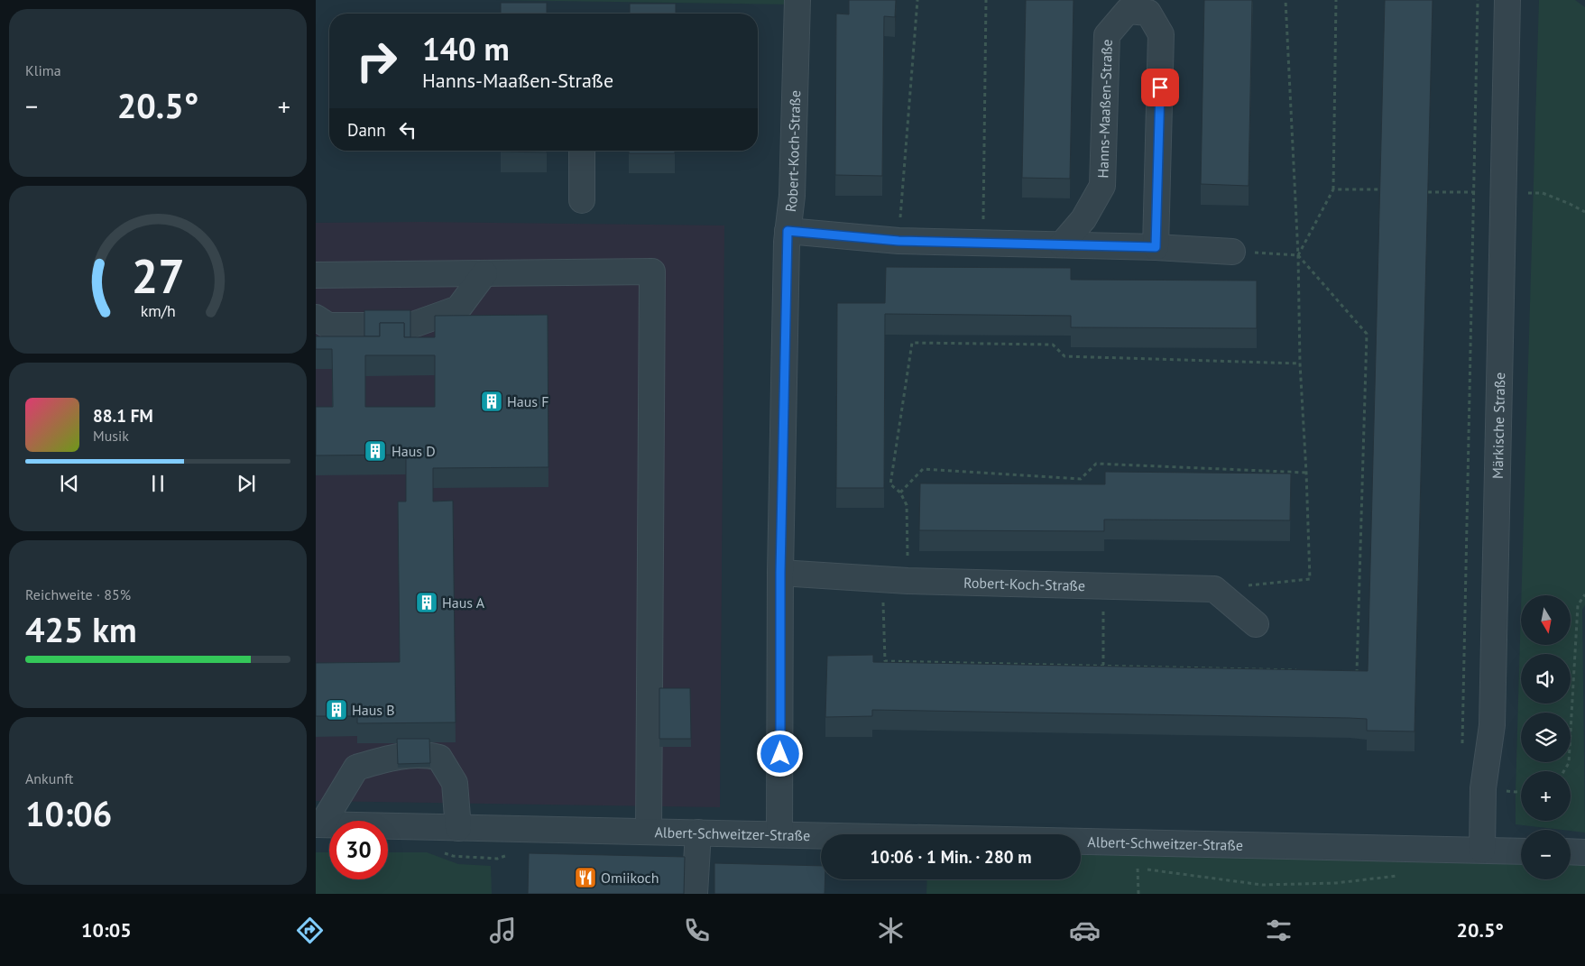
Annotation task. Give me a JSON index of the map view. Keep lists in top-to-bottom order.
{
  "streets": {
    "street": [
      "Hanns-Maaßen-Straße",
      "Robert-Koch-Straße",
      "Märkische Straße",
      "Albert-Schweitzer-Straße"
    ]
  },
  "crossings": [
    ["Robert-Koch-Straße", "Albert-Schweitzer-Straße"],
    ["Märkische Straße", "Albert-Schweitzer-Straße"]
  ],
  "places": {
    "building": [
      "Haus F",
      "Haus D",
      "Haus A",
      "Haus B"
    ],
    "restaurant": ["Omiikoch"]
  },
  "north": "bottom",
  "page": {
    "tile": [
      "Klima",
      ["Reichweite · 85%", "425 km"],
      ["Ankunft", "10:06"]
    ],
    "turn": ["140 m", "Hanns-Maaßen-Straße"],
    "heat": ["−", "20.5°", "+"],
    "then": "Dann",
    "song": ["88.1 FM", "Musik"],
    "map_buttons": ["+", "−"],
    "limit": "30",
    "trip": "10:06 · 1 Min. · 280 m",
    "tabs": ["10:05", "20.5°"],
    "gauge": ["27", "km/h"]
  }
}
